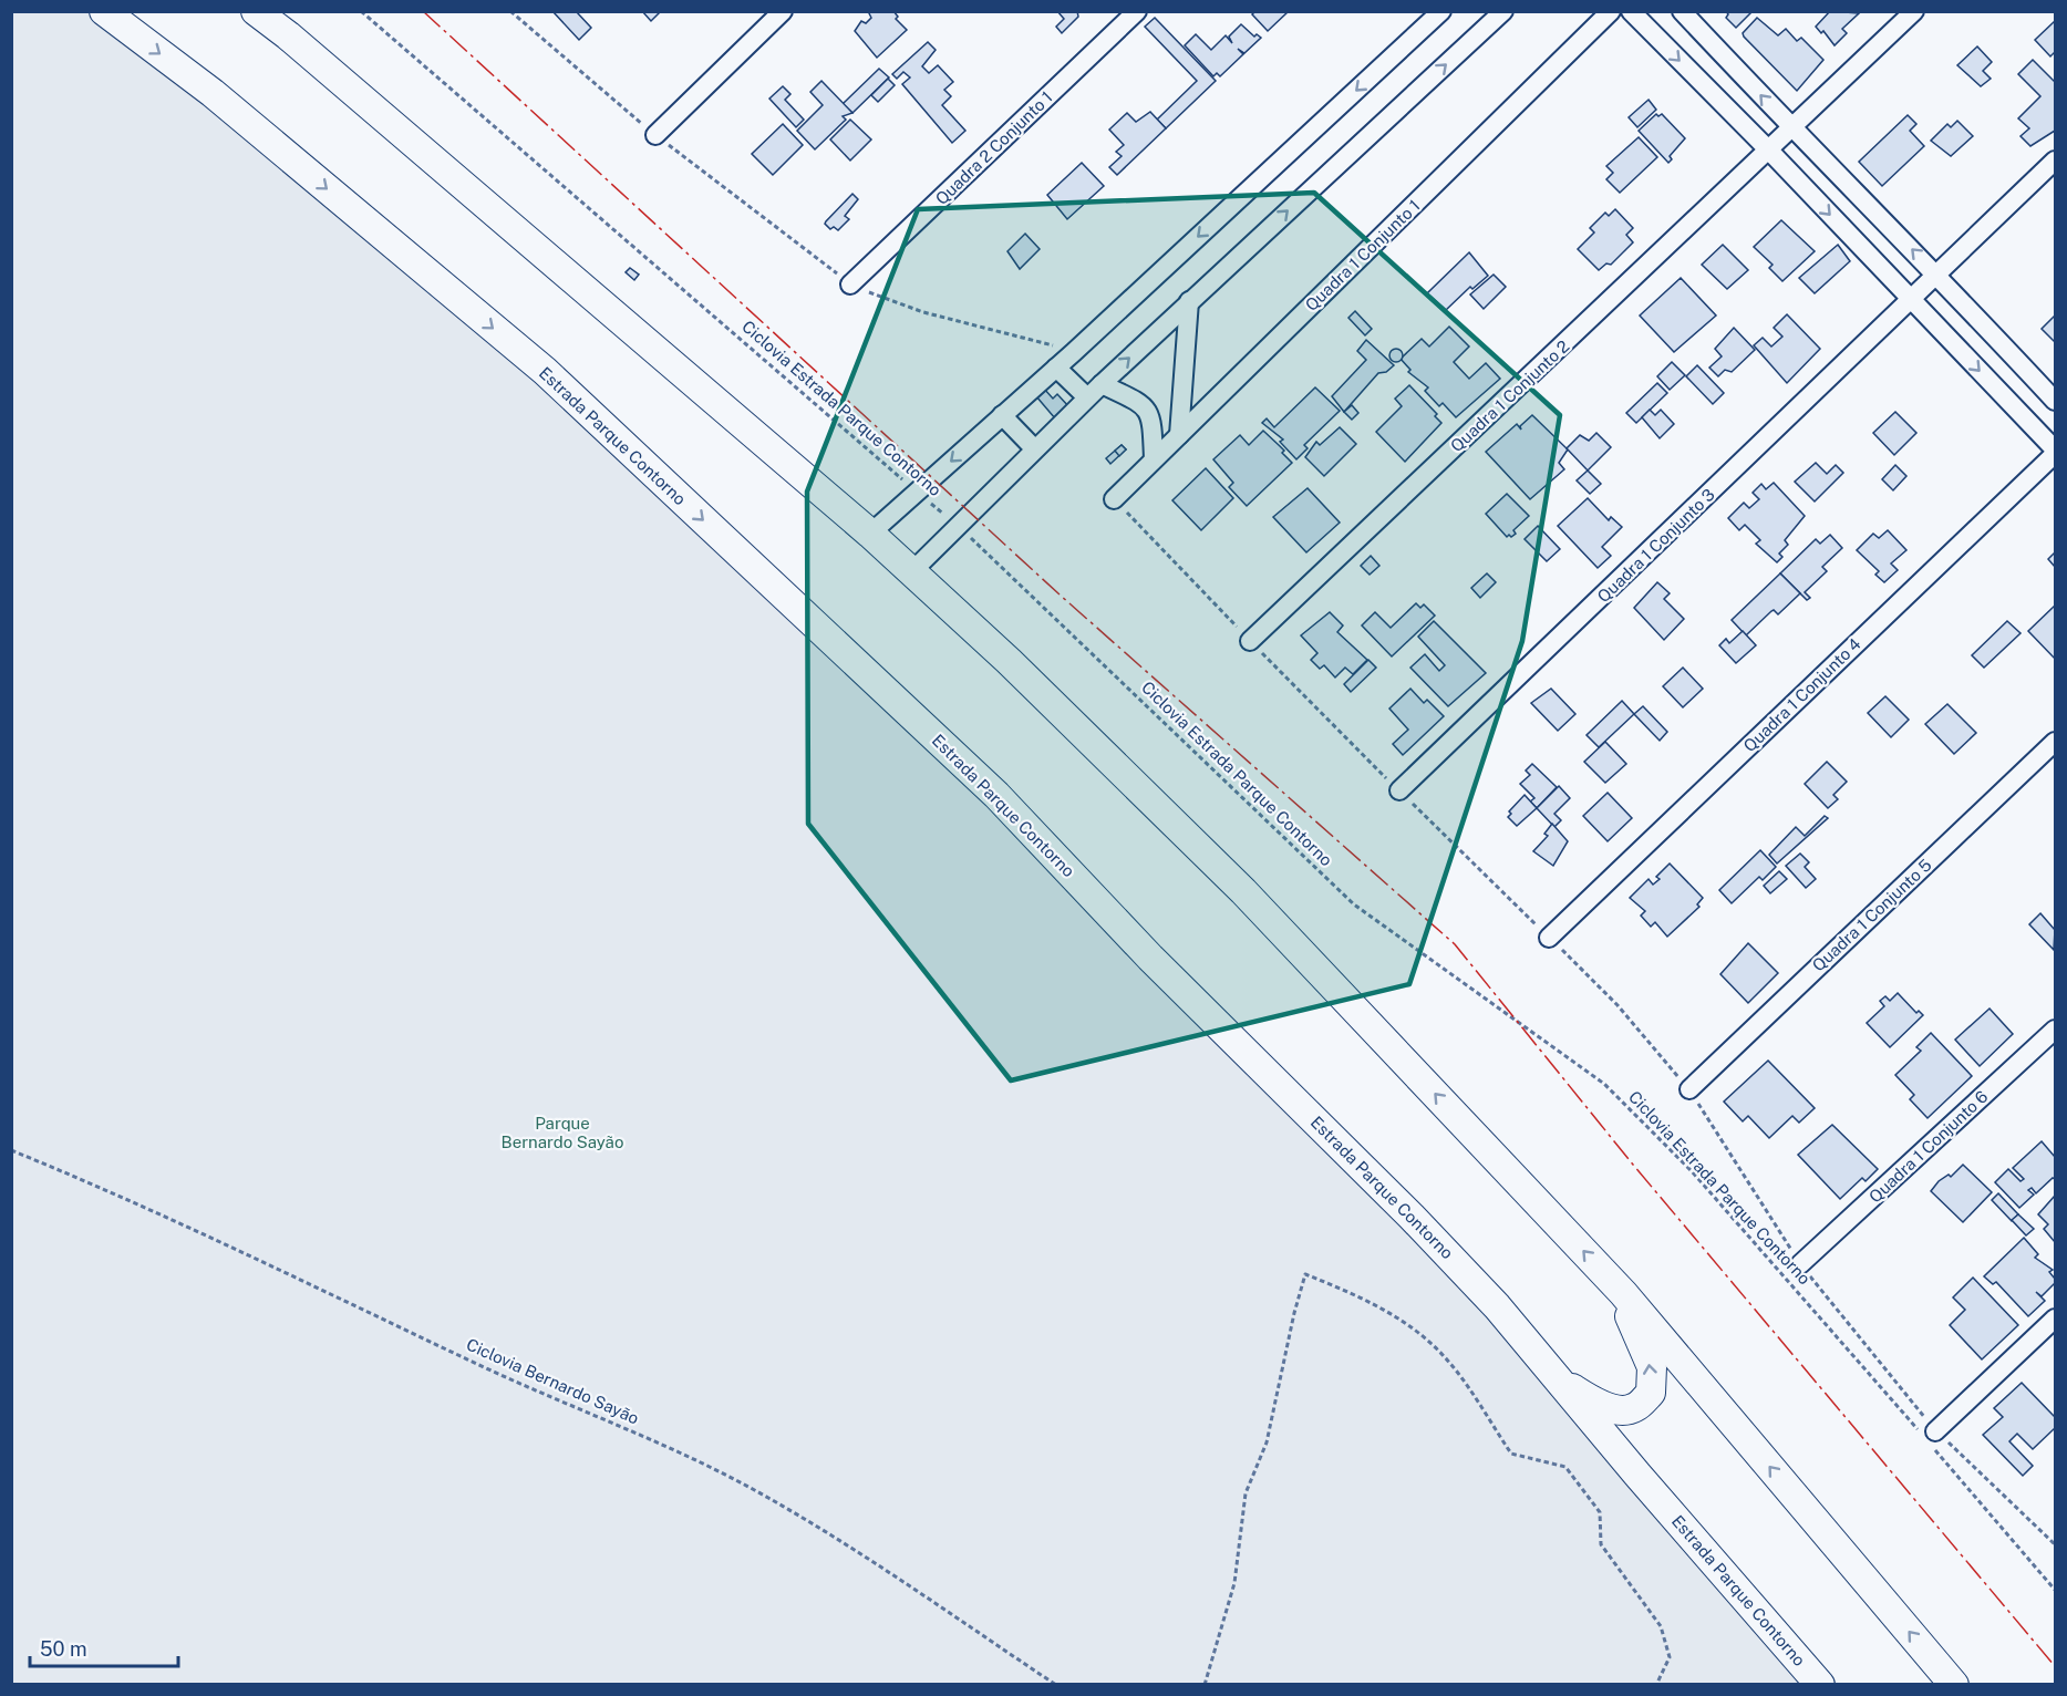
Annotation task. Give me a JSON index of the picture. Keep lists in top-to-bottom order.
{
  "streets": {
    "main road": ["Estrada Parque Contorno"],
    "street": [
      "Quadra 2 Conjunto 1",
      "Quadra 1 Conjunto 1",
      "Quadra 1 Conjunto 2",
      "Quadra 1 Conjunto 3",
      "Quadra 1 Conjunto 4",
      "Quadra 1 Conjunto 5",
      "Quadra 1 Conjunto 6"
    ],
    "path": ["Ciclovia Estrada Parque Contorno", "Ciclovia Bernardo Sayão"]
  },
  "parks": ["Parque Bernardo Sayão"],
  "scale_bar": "50 m"
}
